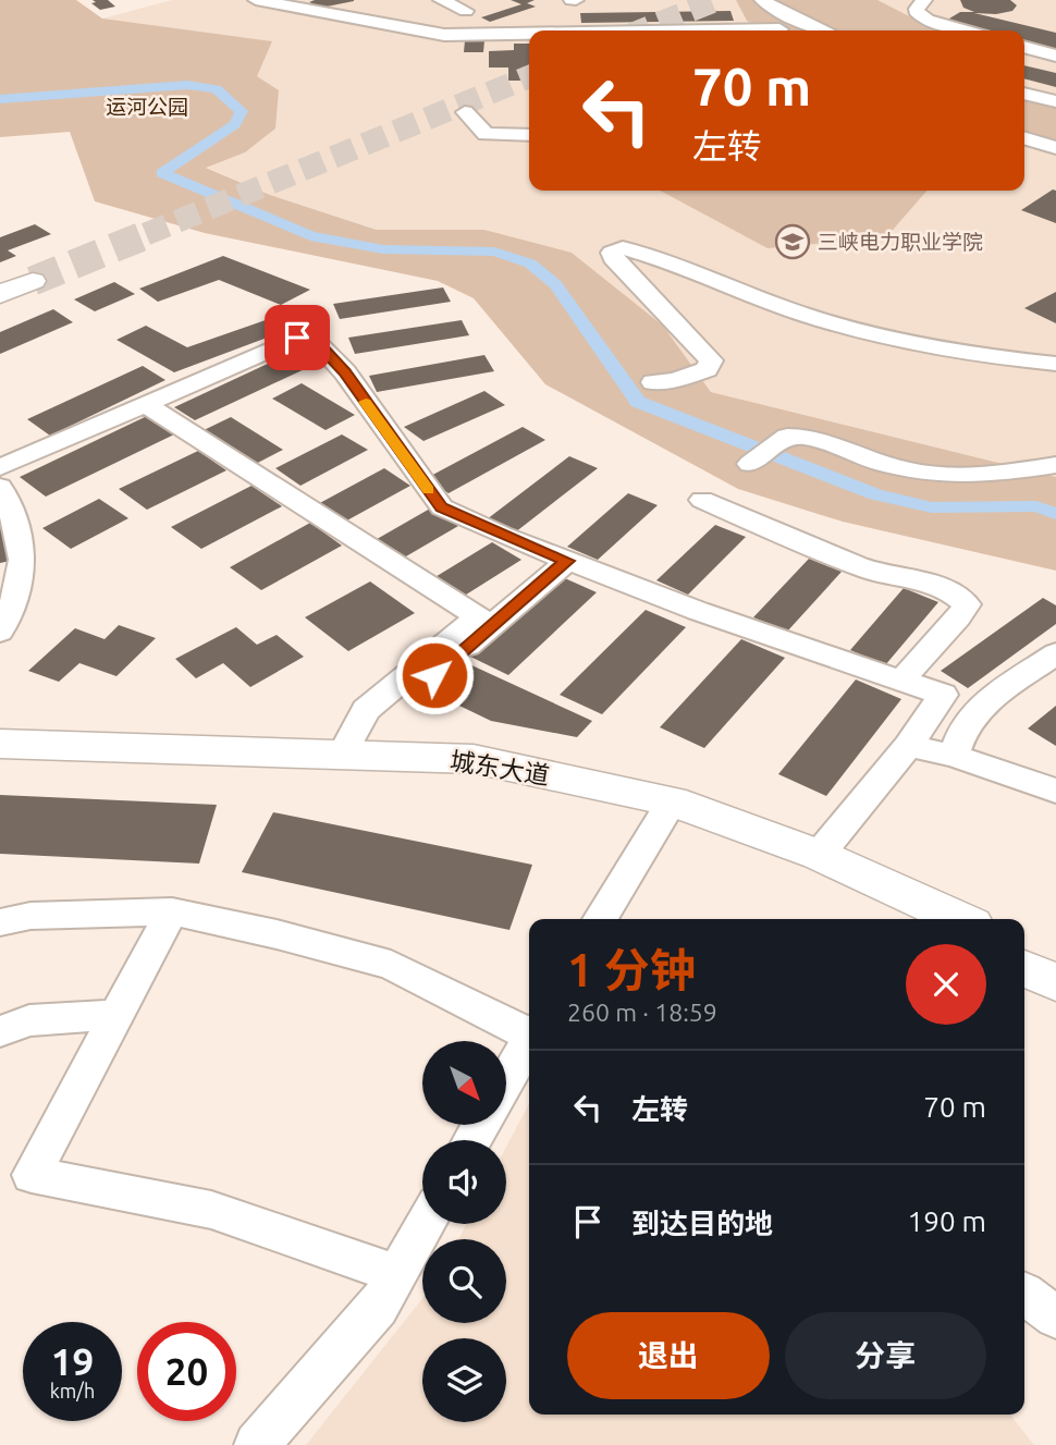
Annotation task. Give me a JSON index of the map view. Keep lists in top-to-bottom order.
{
  "streets": {
    "main road": ["城东大道"]
  },
  "parks": ["运河公园"],
  "places": {
    "school or university": ["三峡电力职业学院"]
  },
  "north": "bottom right",
  "page": {
    "turn": ["70 m", "左转"],
    "heading": ["1 分钟", "260 m · 18:59"],
    "list": [
      {
        "name": "左转",
        "value": "70 m"
      },
      {
        "name": "到达目的地",
        "value": "190 m"
      }
    ],
    "buttons": ["退出", "分享"],
    "speed": "19 km/h",
    "limit": "20"
  }
}
